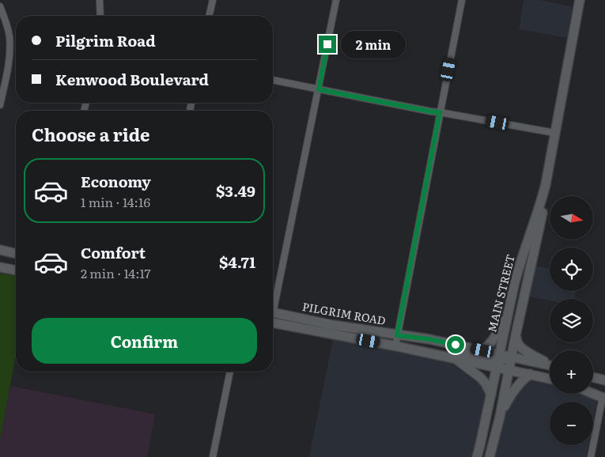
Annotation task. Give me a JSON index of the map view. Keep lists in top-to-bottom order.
{
  "streets": {
    "main road": ["MAIN STREET", "PILGRIM ROAD"]
  },
  "crossings": [
    ["MAIN STREET", "PILGRIM ROAD"]
  ],
  "north": "right",
  "page": {
    "banner": ["Pilgrim Road", "Kenwood Boulevard"],
    "bubble": "2 min",
    "heading": "Choose a ride",
    "list": [
      {
        "name": "Economy",
        "note": "1 min · 14:16",
        "value": "$3.49"
      },
      {
        "name": "Comfort",
        "note": "2 min · 14:17",
        "value": "$4.71"
      }
    ],
    "map_buttons": ["+", "−"],
    "buttons": "Confirm"
  }
}
